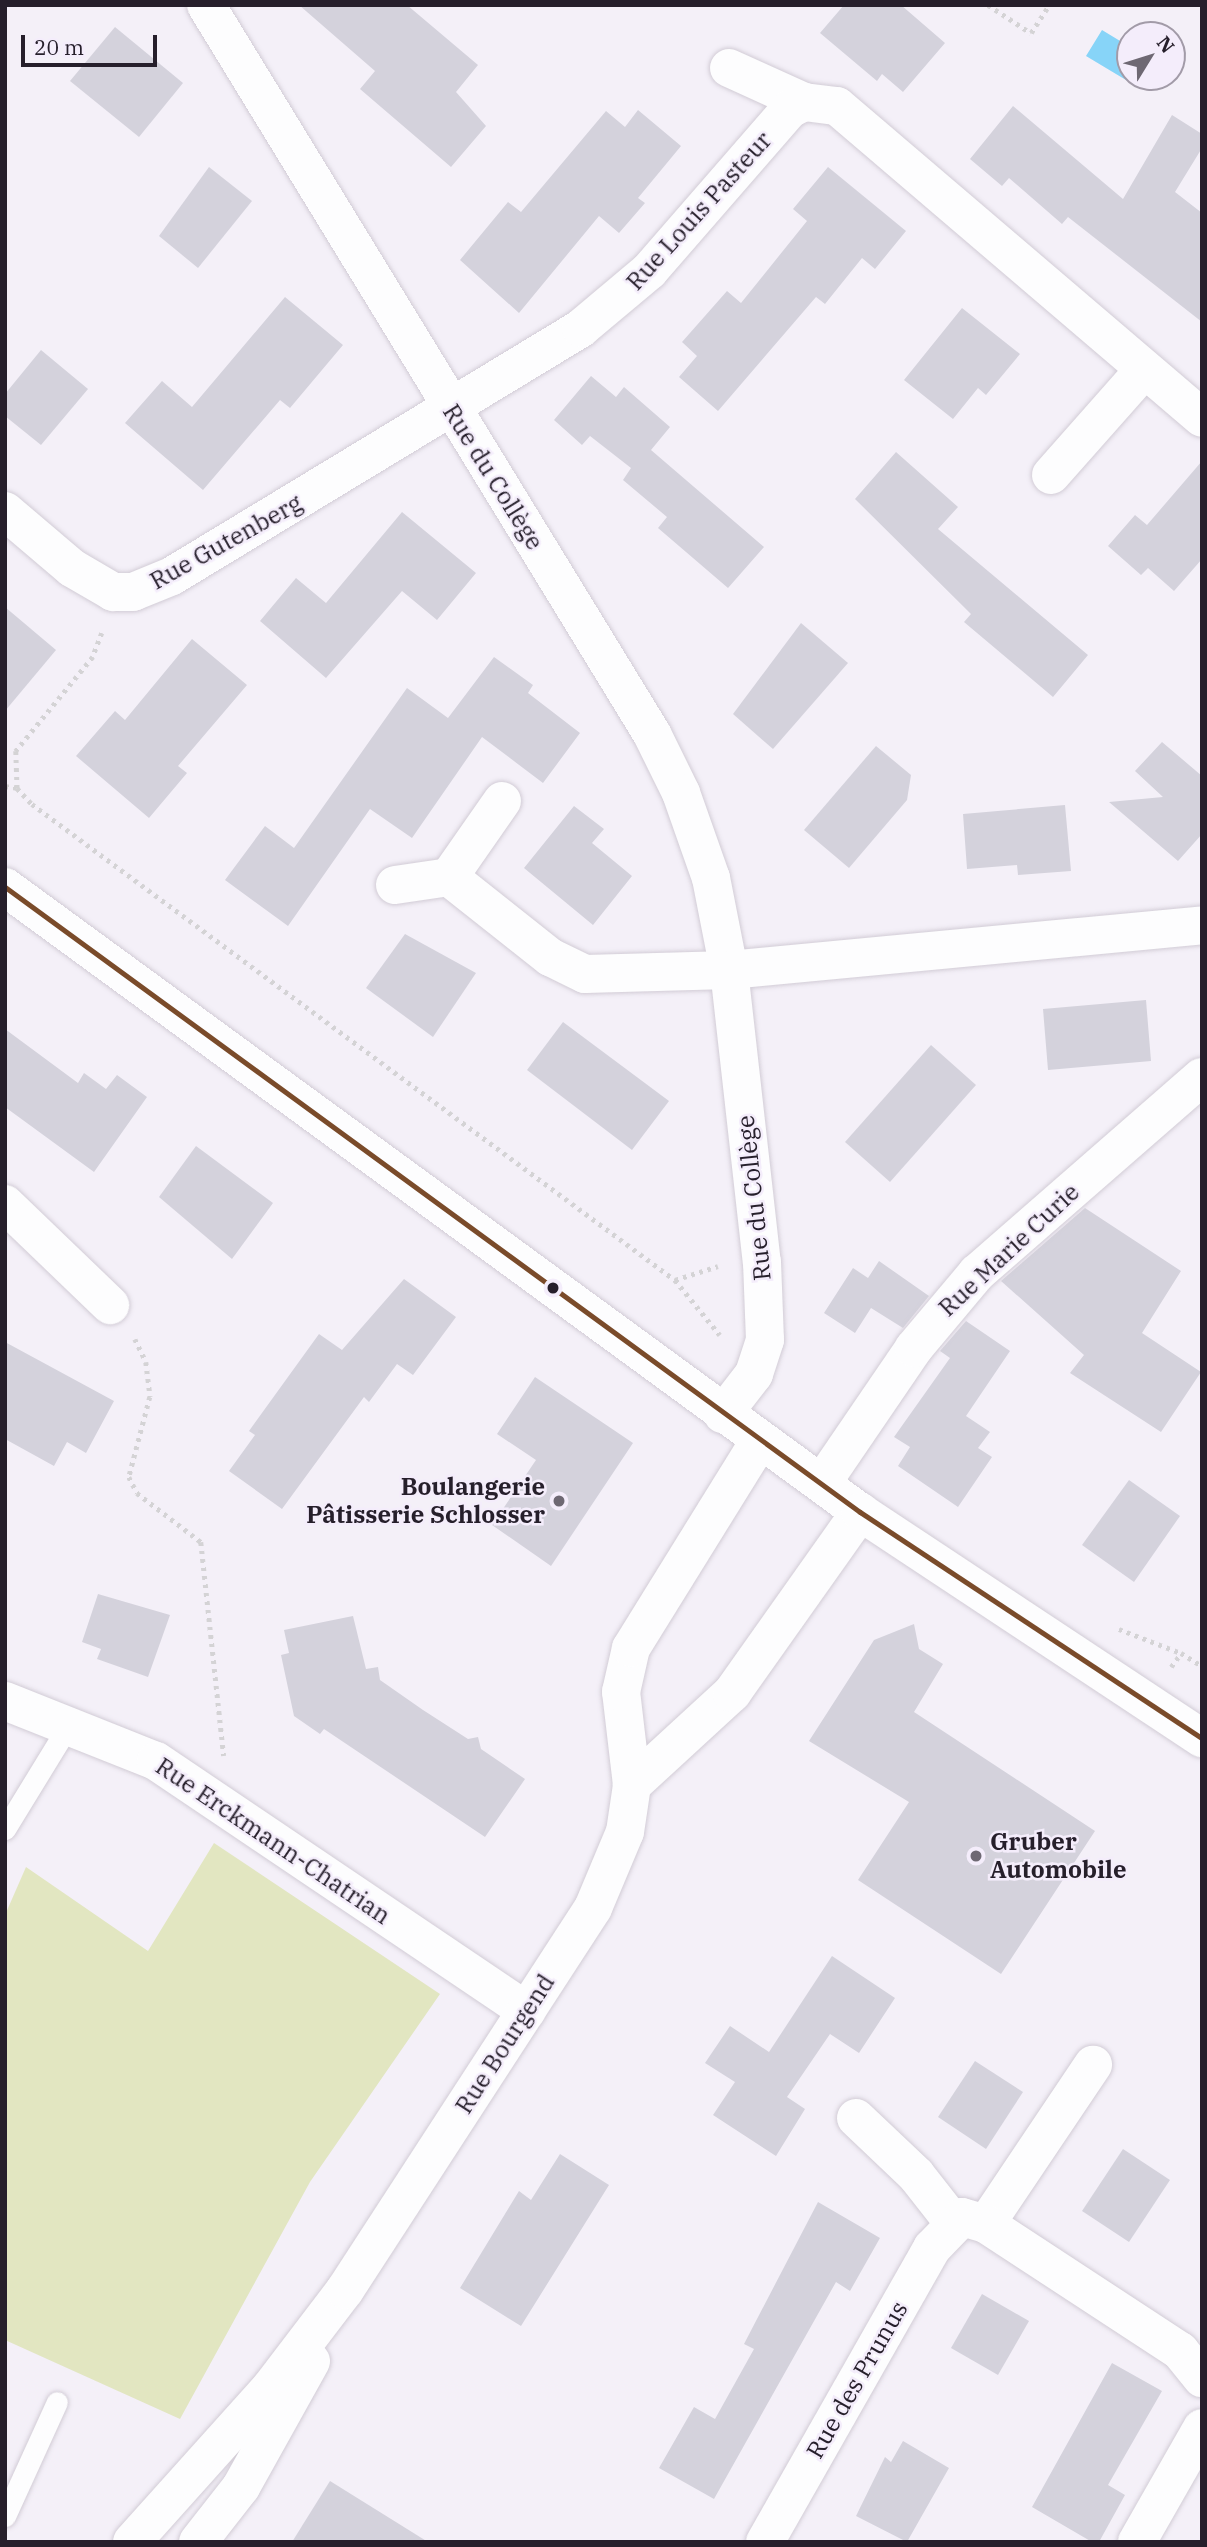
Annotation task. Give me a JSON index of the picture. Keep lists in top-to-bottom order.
{
  "streets": {
    "street": [
      "Rue Louis Pasteur",
      "Rue du Collège",
      "Rue Gutenberg",
      "Rue Marie Curie",
      "Rue Erckmann-Chatrian",
      "Rue Bourgend",
      "Rue des Prunus"
    ]
  },
  "crossings": [
    ["Rue Louis Pasteur", "Rue du Collège"],
    ["Rue Louis Pasteur", "Rue Gutenberg"],
    ["Rue du Collège", "Rue Gutenberg"],
    ["Rue Erckmann-Chatrian", "Rue Bourgend"]
  ],
  "places": ["Boulangerie Pâtisserie Schlosser", "Gruber Automobile"],
  "scale_bar": "20 m",
  "north": "top right"
}
